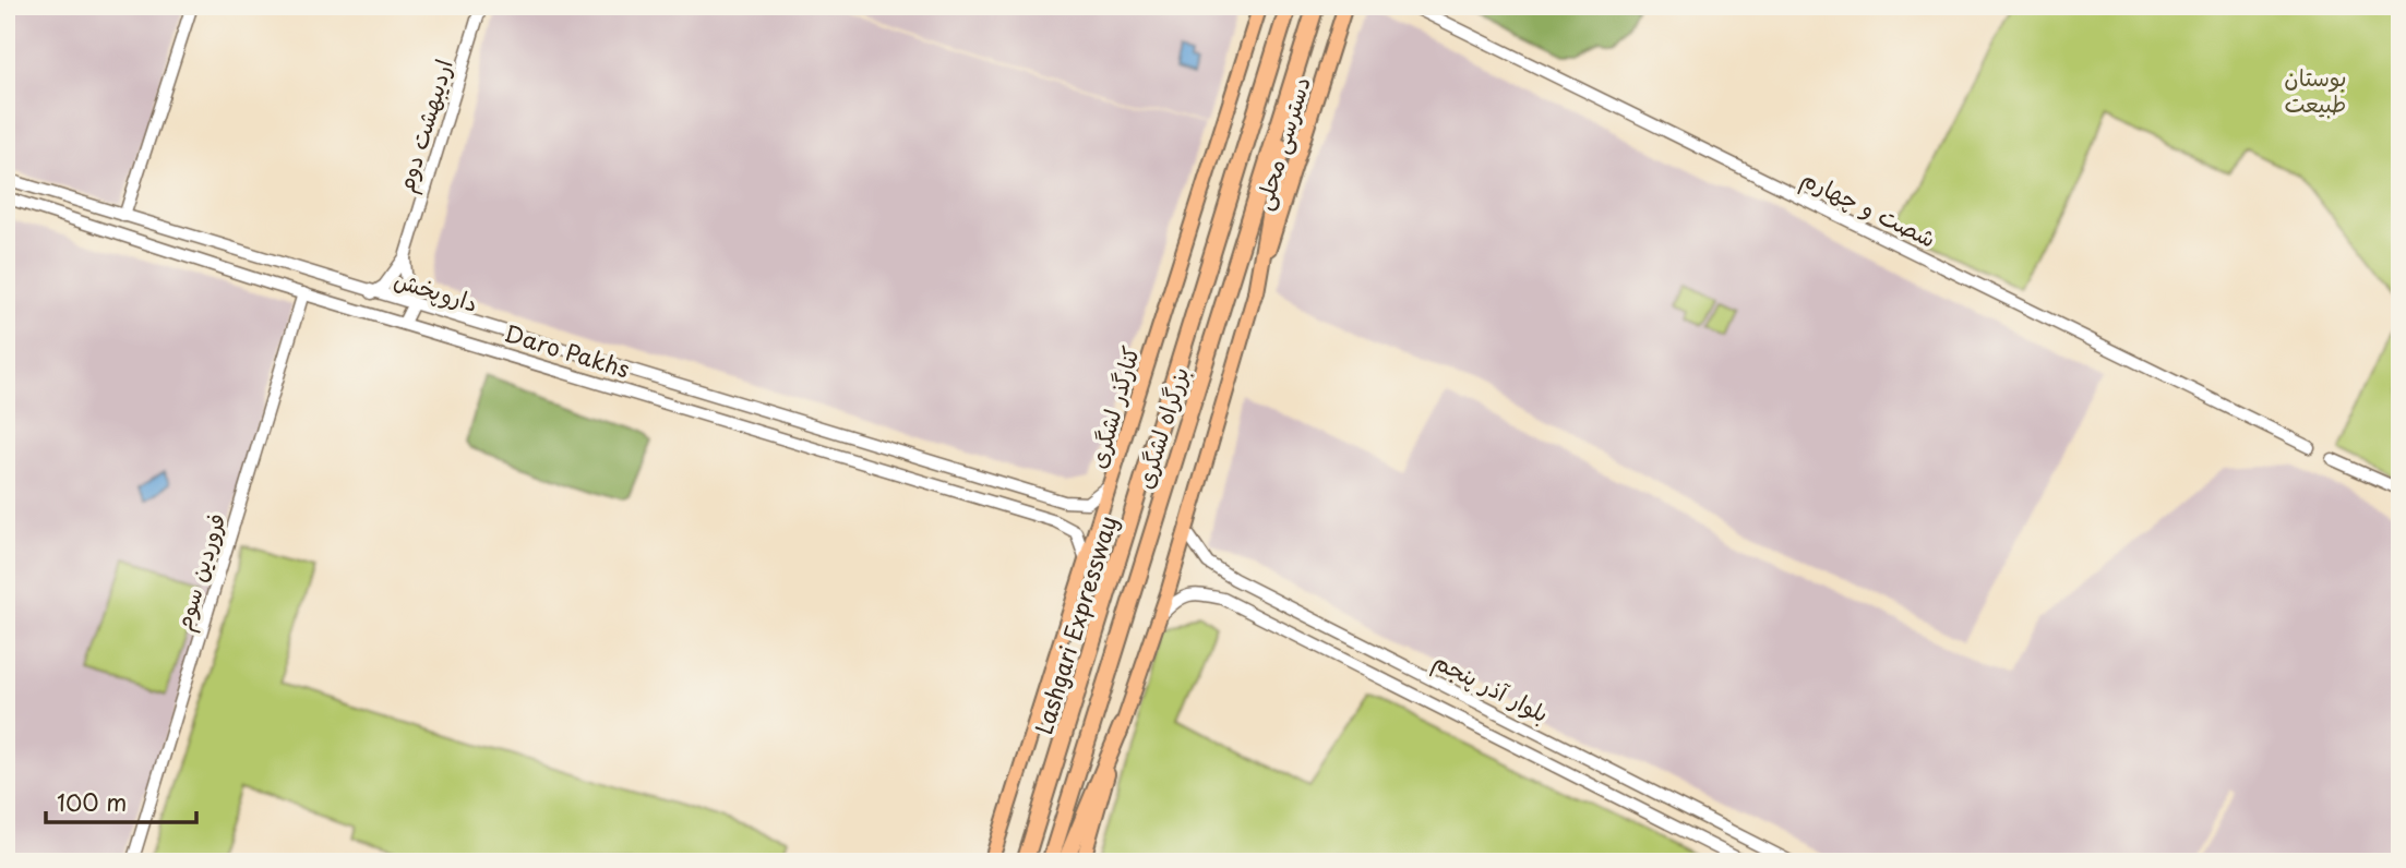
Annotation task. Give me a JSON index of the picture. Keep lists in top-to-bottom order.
{
  "streets": {
    "highway": ["بزرگراه لشگری", "Lashgari Expressway"],
    "main road": ["دسترسی محلی", "کنارگذر لشگری"],
    "street": [
      "اردیبهشت دوم",
      "شصت و چهارم",
      "داروپخش",
      "Daro Pakhs",
      "فروردین سوم",
      "بلوار آذر پنجم"
    ]
  },
  "crossings": [
    ["اردیبهشت دوم", "داروپخش"],
    ["داروپخش", "کنارگذر لشگری"],
    ["Daro Pakhs", "کنارگذر لشگری"],
    ["Daro Pakhs", "فروردین سوم"]
  ],
  "parks": ["بوستان طبیعت"],
  "scale_bar": "100 m"
}
